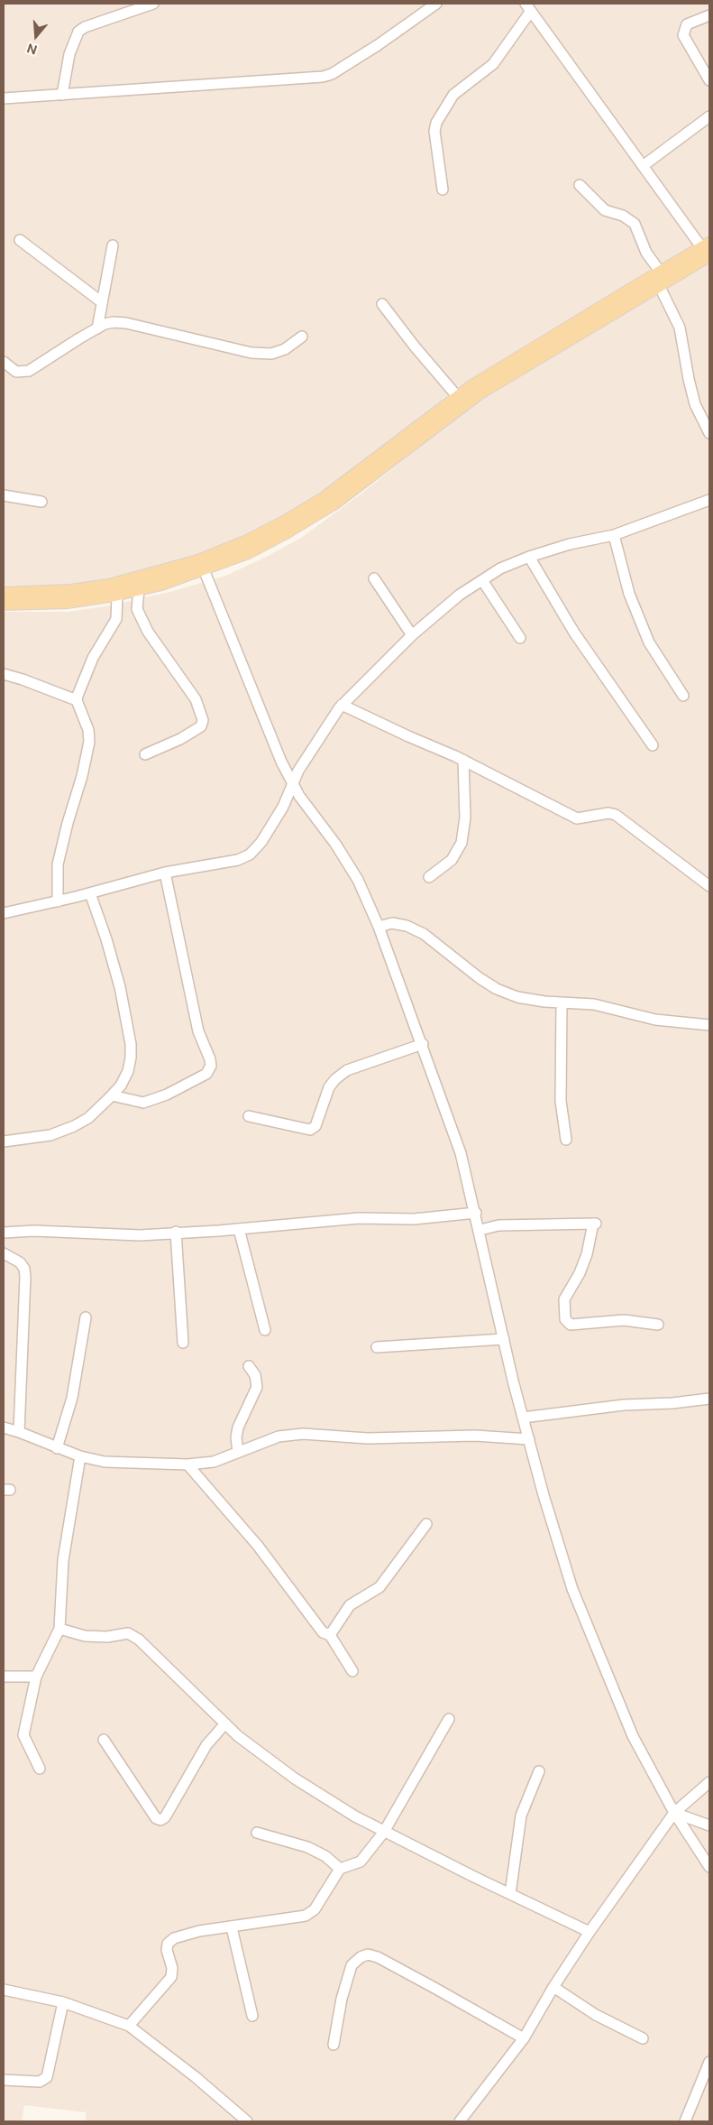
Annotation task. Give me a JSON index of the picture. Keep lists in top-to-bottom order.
{
  "north": "bottom"
}
